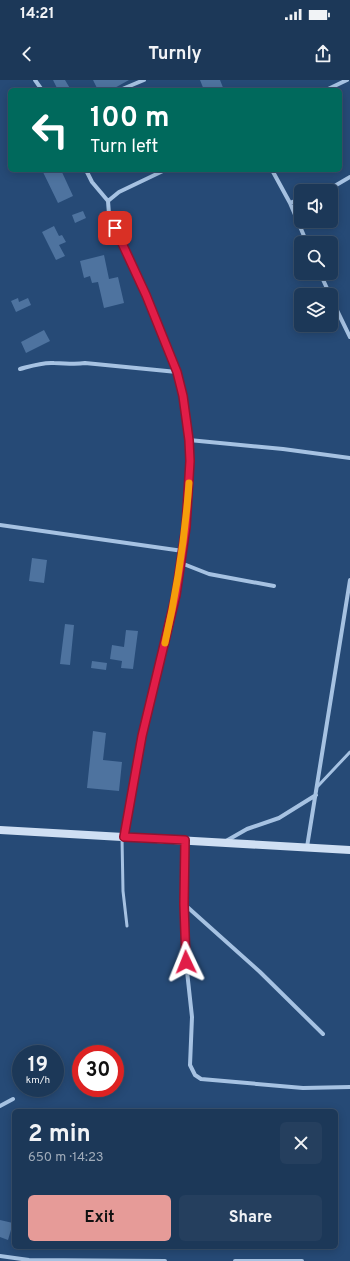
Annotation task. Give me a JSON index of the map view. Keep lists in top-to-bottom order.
{
  "page": {
    "status": "14:21",
    "header": "Turnly",
    "turn": ["100 m", "Turn left"],
    "speed": "19 km/h",
    "limit": "30",
    "heading": ["2 min", "650 m · 14:23"],
    "buttons": ["Exit", "Share"]
  }
}
